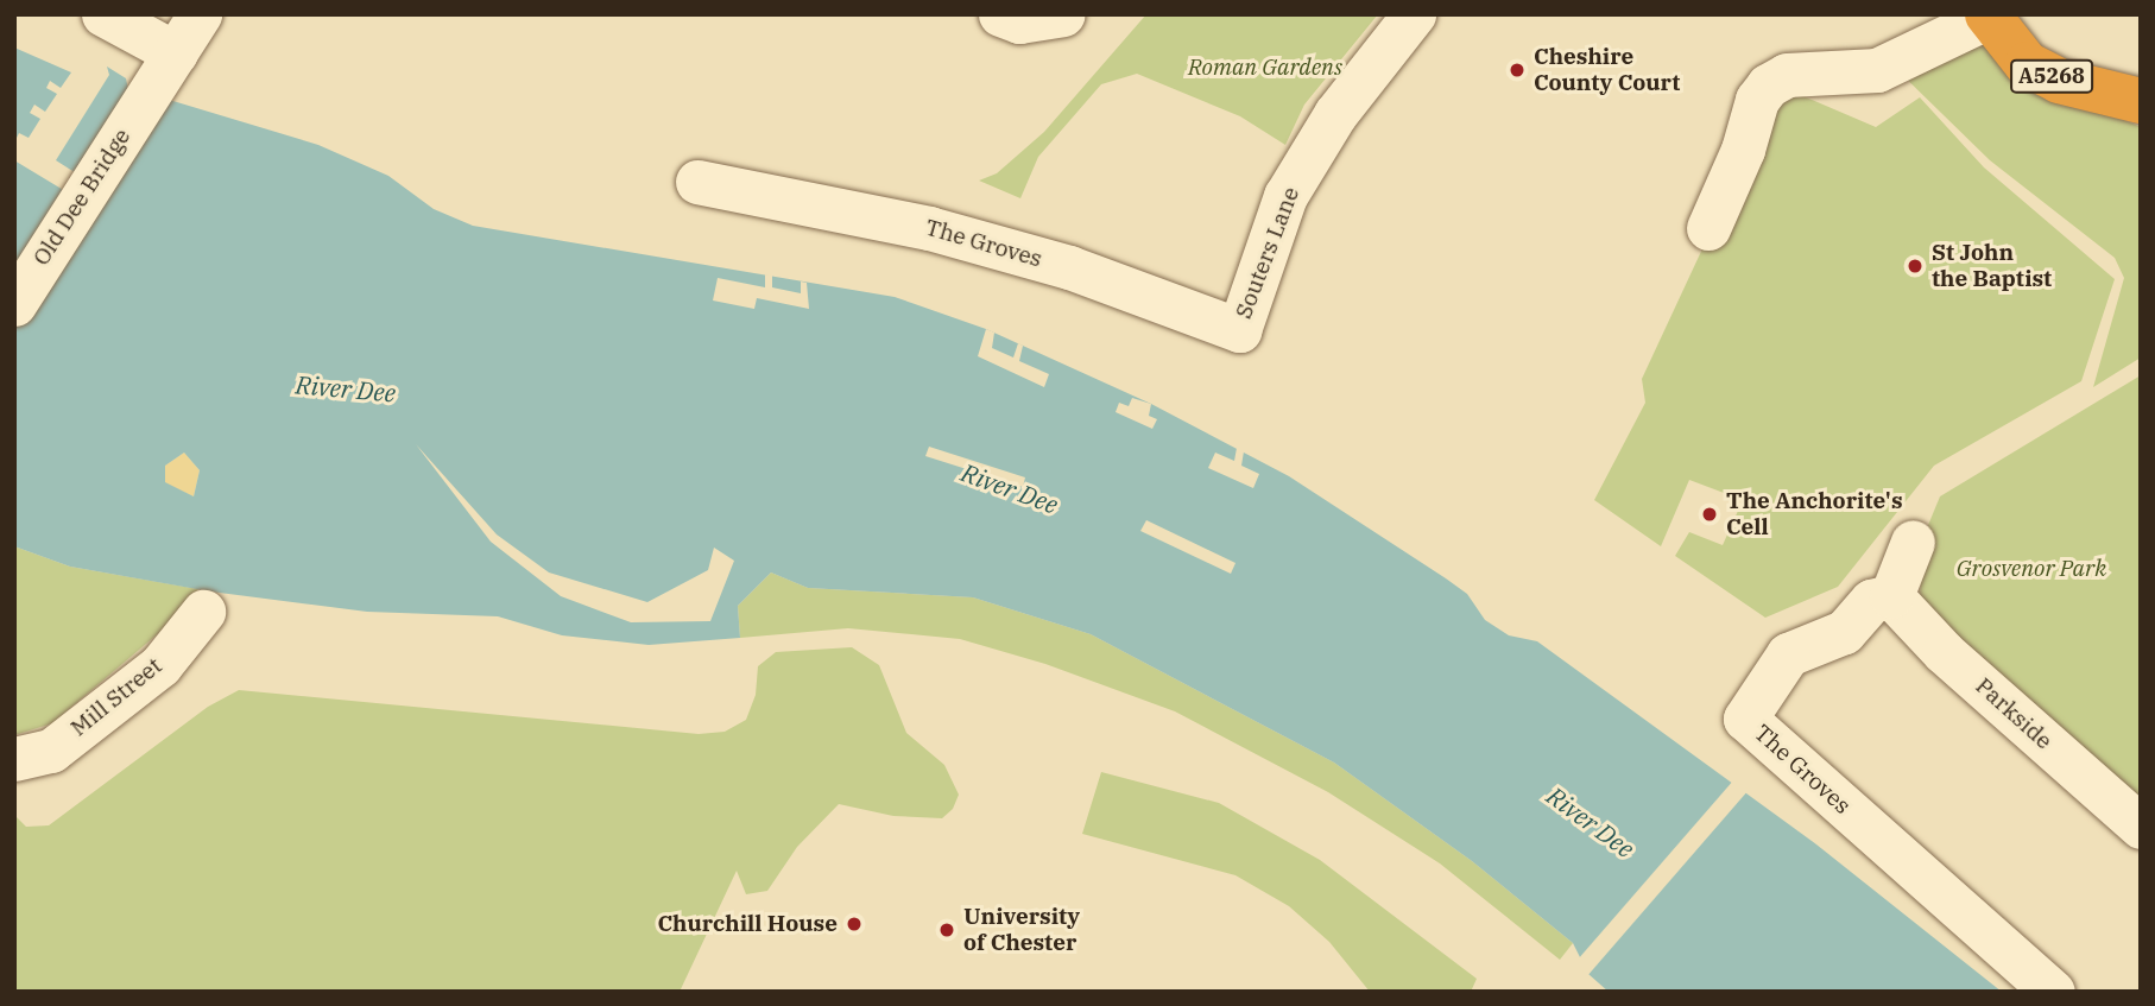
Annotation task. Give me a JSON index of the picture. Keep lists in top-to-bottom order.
{
  "streets": {
    "highway": ["A5268"],
    "street": [
      "Old Dee Bridge",
      "The Groves",
      "Souters Lane",
      "Mill Street",
      "Parkside"
    ]
  },
  "crossings": [
    ["The Groves", "Souters Lane"],
    ["The Groves", "Parkside"]
  ],
  "water": ["River Dee"],
  "parks": ["Roman Gardens", "Grosvenor Park"],
  "places": [
    "Cheshire County Court",
    "St John the Baptist",
    "The Anchorite's Cell",
    "Churchill House",
    "University of Chester"
  ]
}
